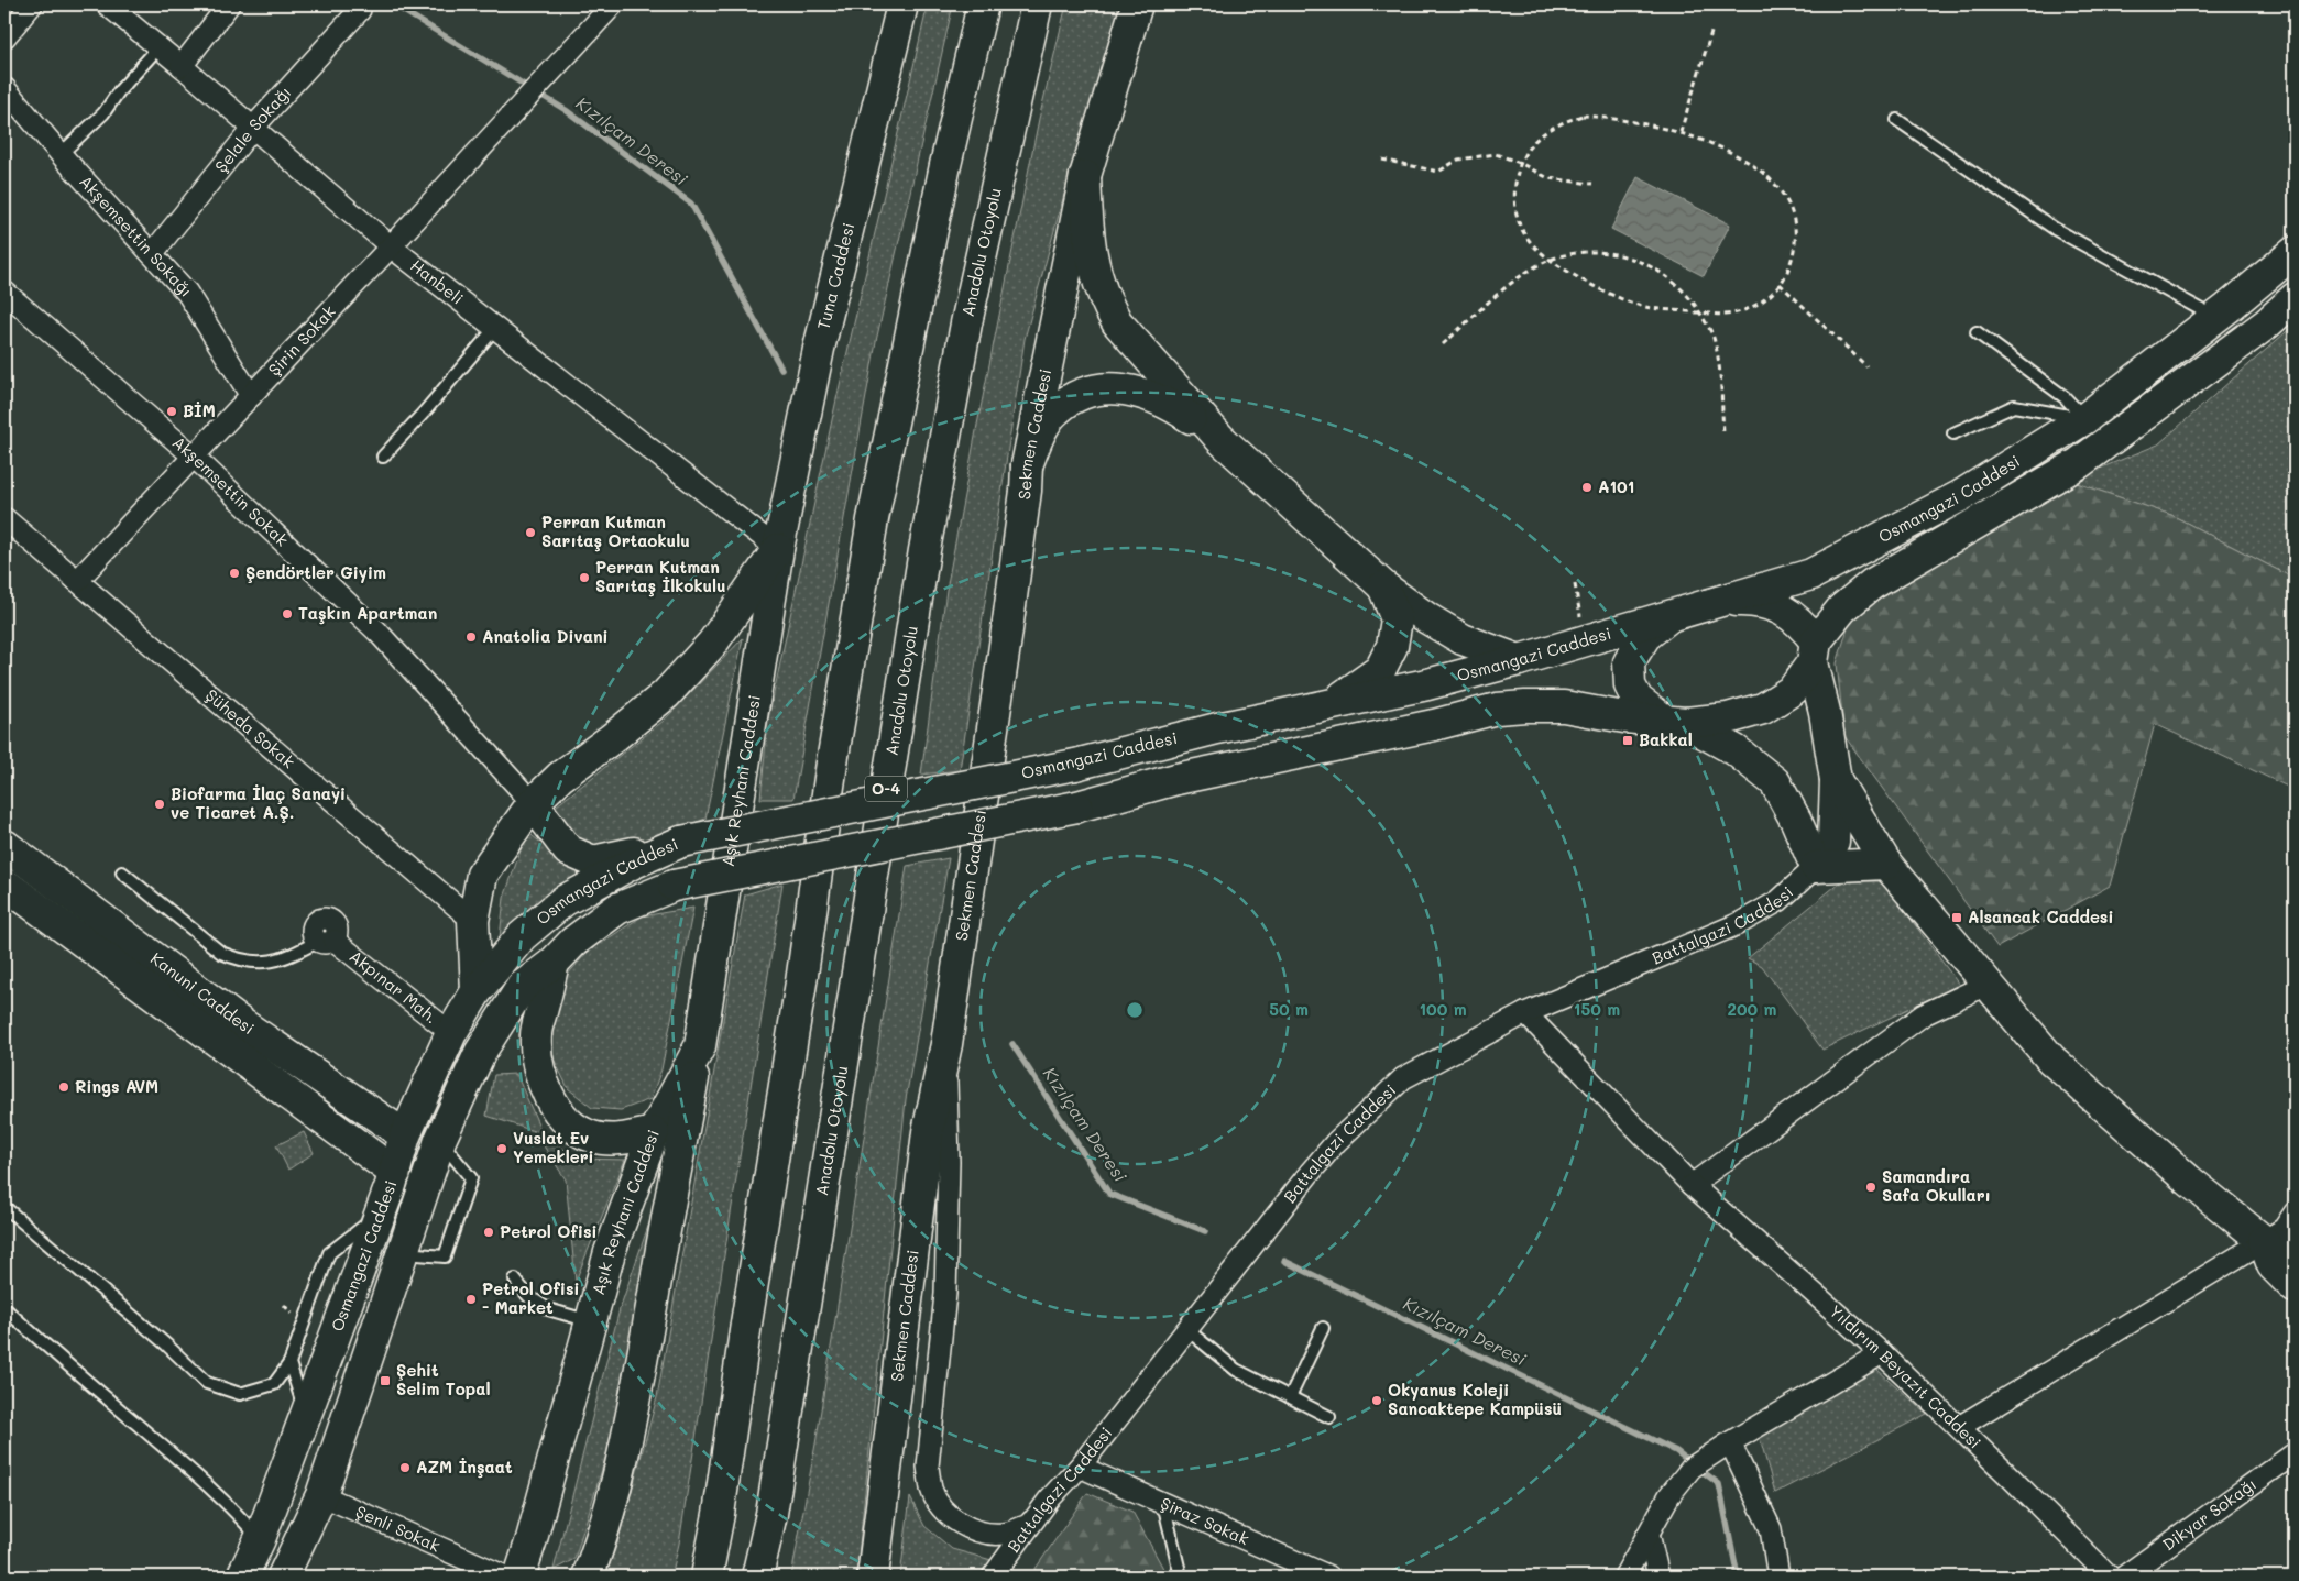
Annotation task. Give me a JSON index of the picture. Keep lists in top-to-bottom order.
{
  "streets": {
    "main road": [
      "Anadolu Otoyolu",
      "Tuna Caddesi",
      "Sekmen Caddesi",
      "Osmangazi Caddesi",
      "Aşık Reyhani Caddesi",
      "O-4",
      "Kanuni Caddesi"
    ],
    "street": [
      "Şelale Sokağı",
      "Akşemsettin Sokağı",
      "Hanbeli",
      "Şirin Sokak",
      "Akşemsettin Sokak",
      "Şüheda Sokak",
      "Battalgazi Caddesi",
      "Akpınar Mah.",
      "Yıldırım Beyazıt Caddesi",
      "Dikyar Sokağı",
      "Şiraz Sokak",
      "Şenli Sokak"
    ]
  },
  "crossings": [
    ["Şelale Sokağı", "Akşemsettin Sokağı"],
    ["Şelale Sokağı", "Hanbeli"],
    ["Akşemsettin Sokağı", "Şirin Sokak"],
    ["Tuna Caddesi", "Hanbeli"],
    ["Tuna Caddesi", "Aşık Reyhani Caddesi"],
    ["Hanbeli", "Şirin Sokak"],
    ["Hanbeli", "Aşık Reyhani Caddesi"],
    ["Şirin Sokak", "Akşemsettin Sokak"],
    ["Şirin Sokak", "Şüheda Sokak"],
    ["Osmangazi Caddesi", "Akpınar Mah."],
    ["Osmangazi Caddesi", "Kanuni Caddesi"],
    ["Osmangazi Caddesi", "Şenli Sokak"],
    ["Battalgazi Caddesi", "Yıldırım Beyazıt Caddesi"],
    ["Battalgazi Caddesi", "Şiraz Sokak"]
  ],
  "water": ["Kızılçam Deresi"],
  "places": {
    "other": [
      "BİM",
      "A101",
      "Perran Kutman Sarıtaş Ortaokulu",
      "Şendörtler Giyim",
      "Perran Kutman Sarıtaş İlkokulu",
      "Taşkın Apartman",
      "Anatolia Divani",
      "Biofarma İlaç Sanayi ve Ticaret A.Ş.",
      "Rings AVM",
      "Vuslat Ev Yemekleri",
      "Samandıra Safa Okulları",
      "Petrol Ofisi",
      "Petrol Ofisi - Market",
      "Okyanus Koleji Sancaktepe Kampüsü",
      "AZM İnşaat"
    ],
    "transit": ["Bakkal", "Alsancak Caddesi", "Şehit Selim Topal"]
  },
  "rings": [
    "50 m",
    "100 m",
    "150 m",
    "200 m"
  ]
}
